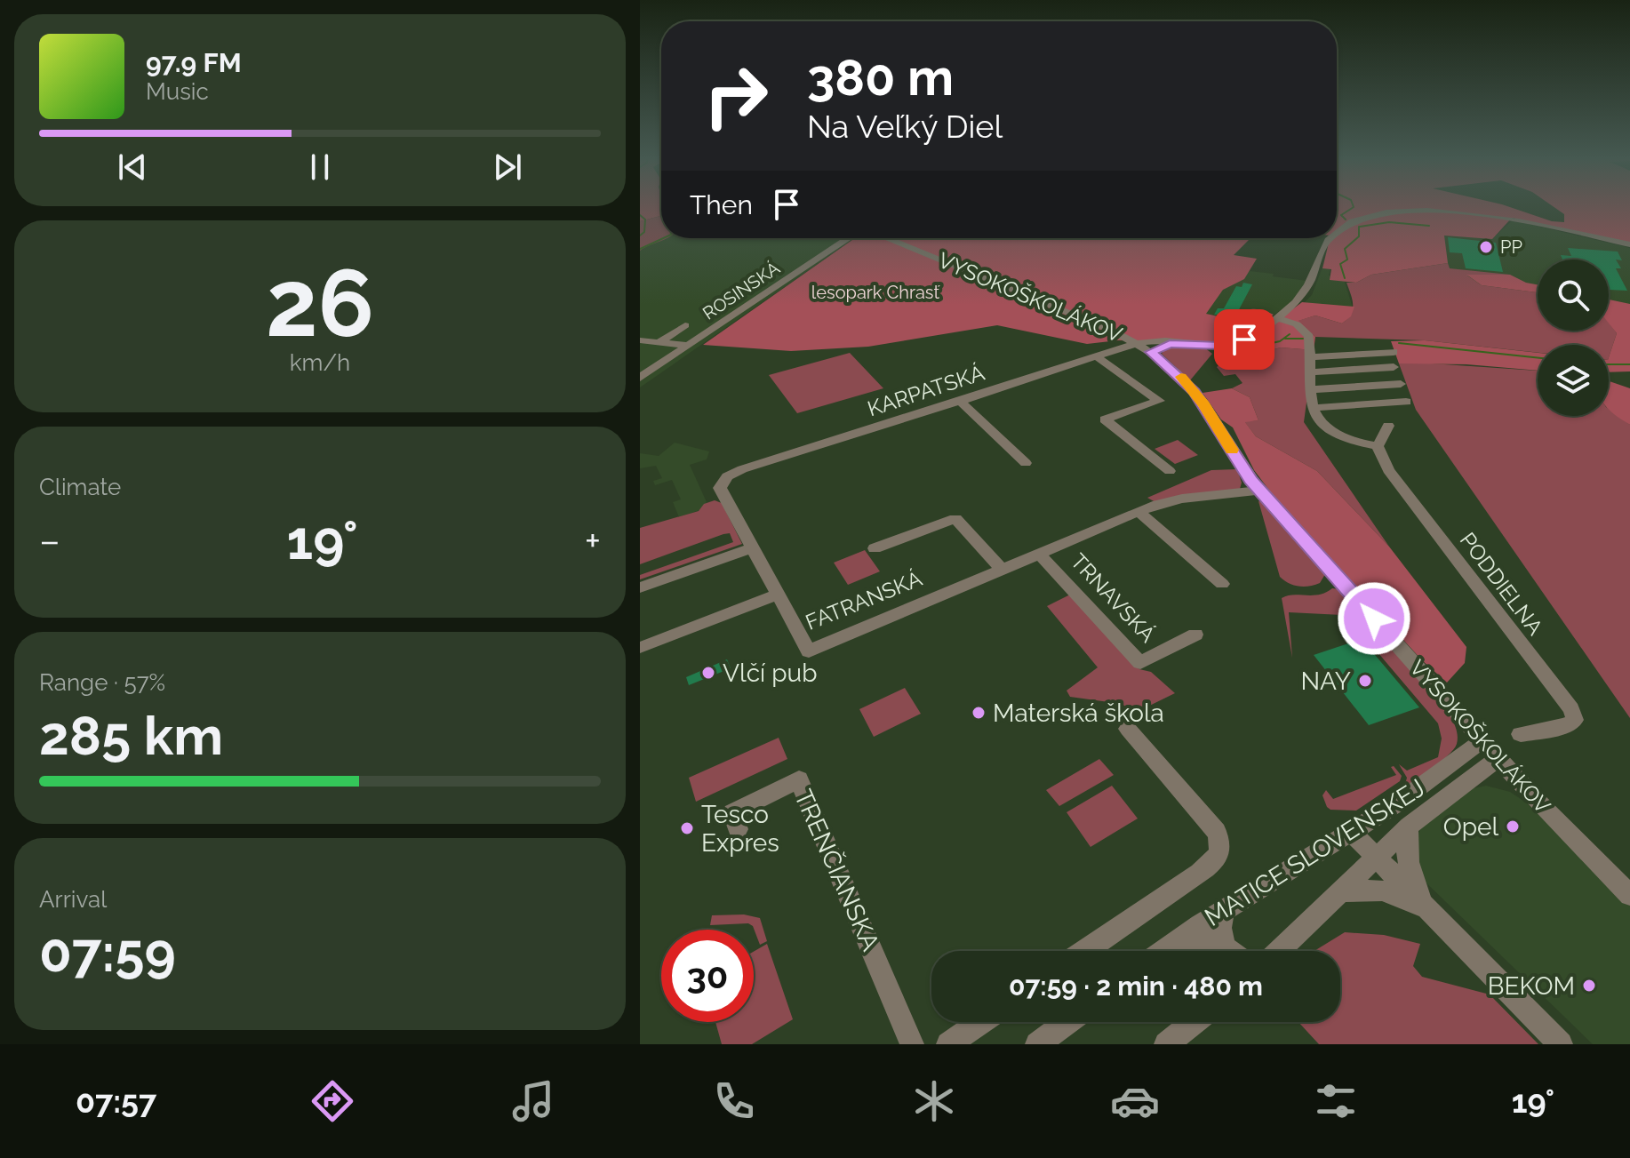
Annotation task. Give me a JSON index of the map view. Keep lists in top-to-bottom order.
{
  "streets": {
    "street": [
      "ROSINSKÁ",
      "VYSOKOŠKOLÁKOV",
      "KARPATSKÁ",
      "PODDIELNA",
      "TRNAVSKÁ",
      "FATRANSKÁ",
      "MATICE SLOVENSKEJ",
      "TRENČIANSKA"
    ]
  },
  "crossings": [
    ["VYSOKOŠKOLÁKOV", "KARPATSKÁ"],
    ["VYSOKOŠKOLÁKOV", "FATRANSKÁ"],
    ["VYSOKOŠKOLÁKOV", "MATICE SLOVENSKEJ"],
    ["KARPATSKÁ", "FATRANSKÁ"],
    ["TRNAVSKÁ", "FATRANSKÁ"]
  ],
  "parks": ["lesopark Chrasť"],
  "places": [
    "PP",
    "Vlčí pub",
    "NAY",
    "Materská škola",
    "Opel",
    "Tesco Expres",
    "BEKOM"
  ],
  "page": {
    "turn": ["380 m", "Na Veľký Diel"],
    "song": ["97.9 FM", "Music"],
    "then": "Then",
    "tile": [
      ["26", "km/h"],
      "Climate",
      ["Range · 57%", "285 km"],
      ["Arrival", "07:59"]
    ],
    "heat": ["−", "19°", "+"],
    "limit": "30",
    "trip": "07:59 · 2 min · 480 m",
    "tabs": ["07:57", "19°"]
  }
}
